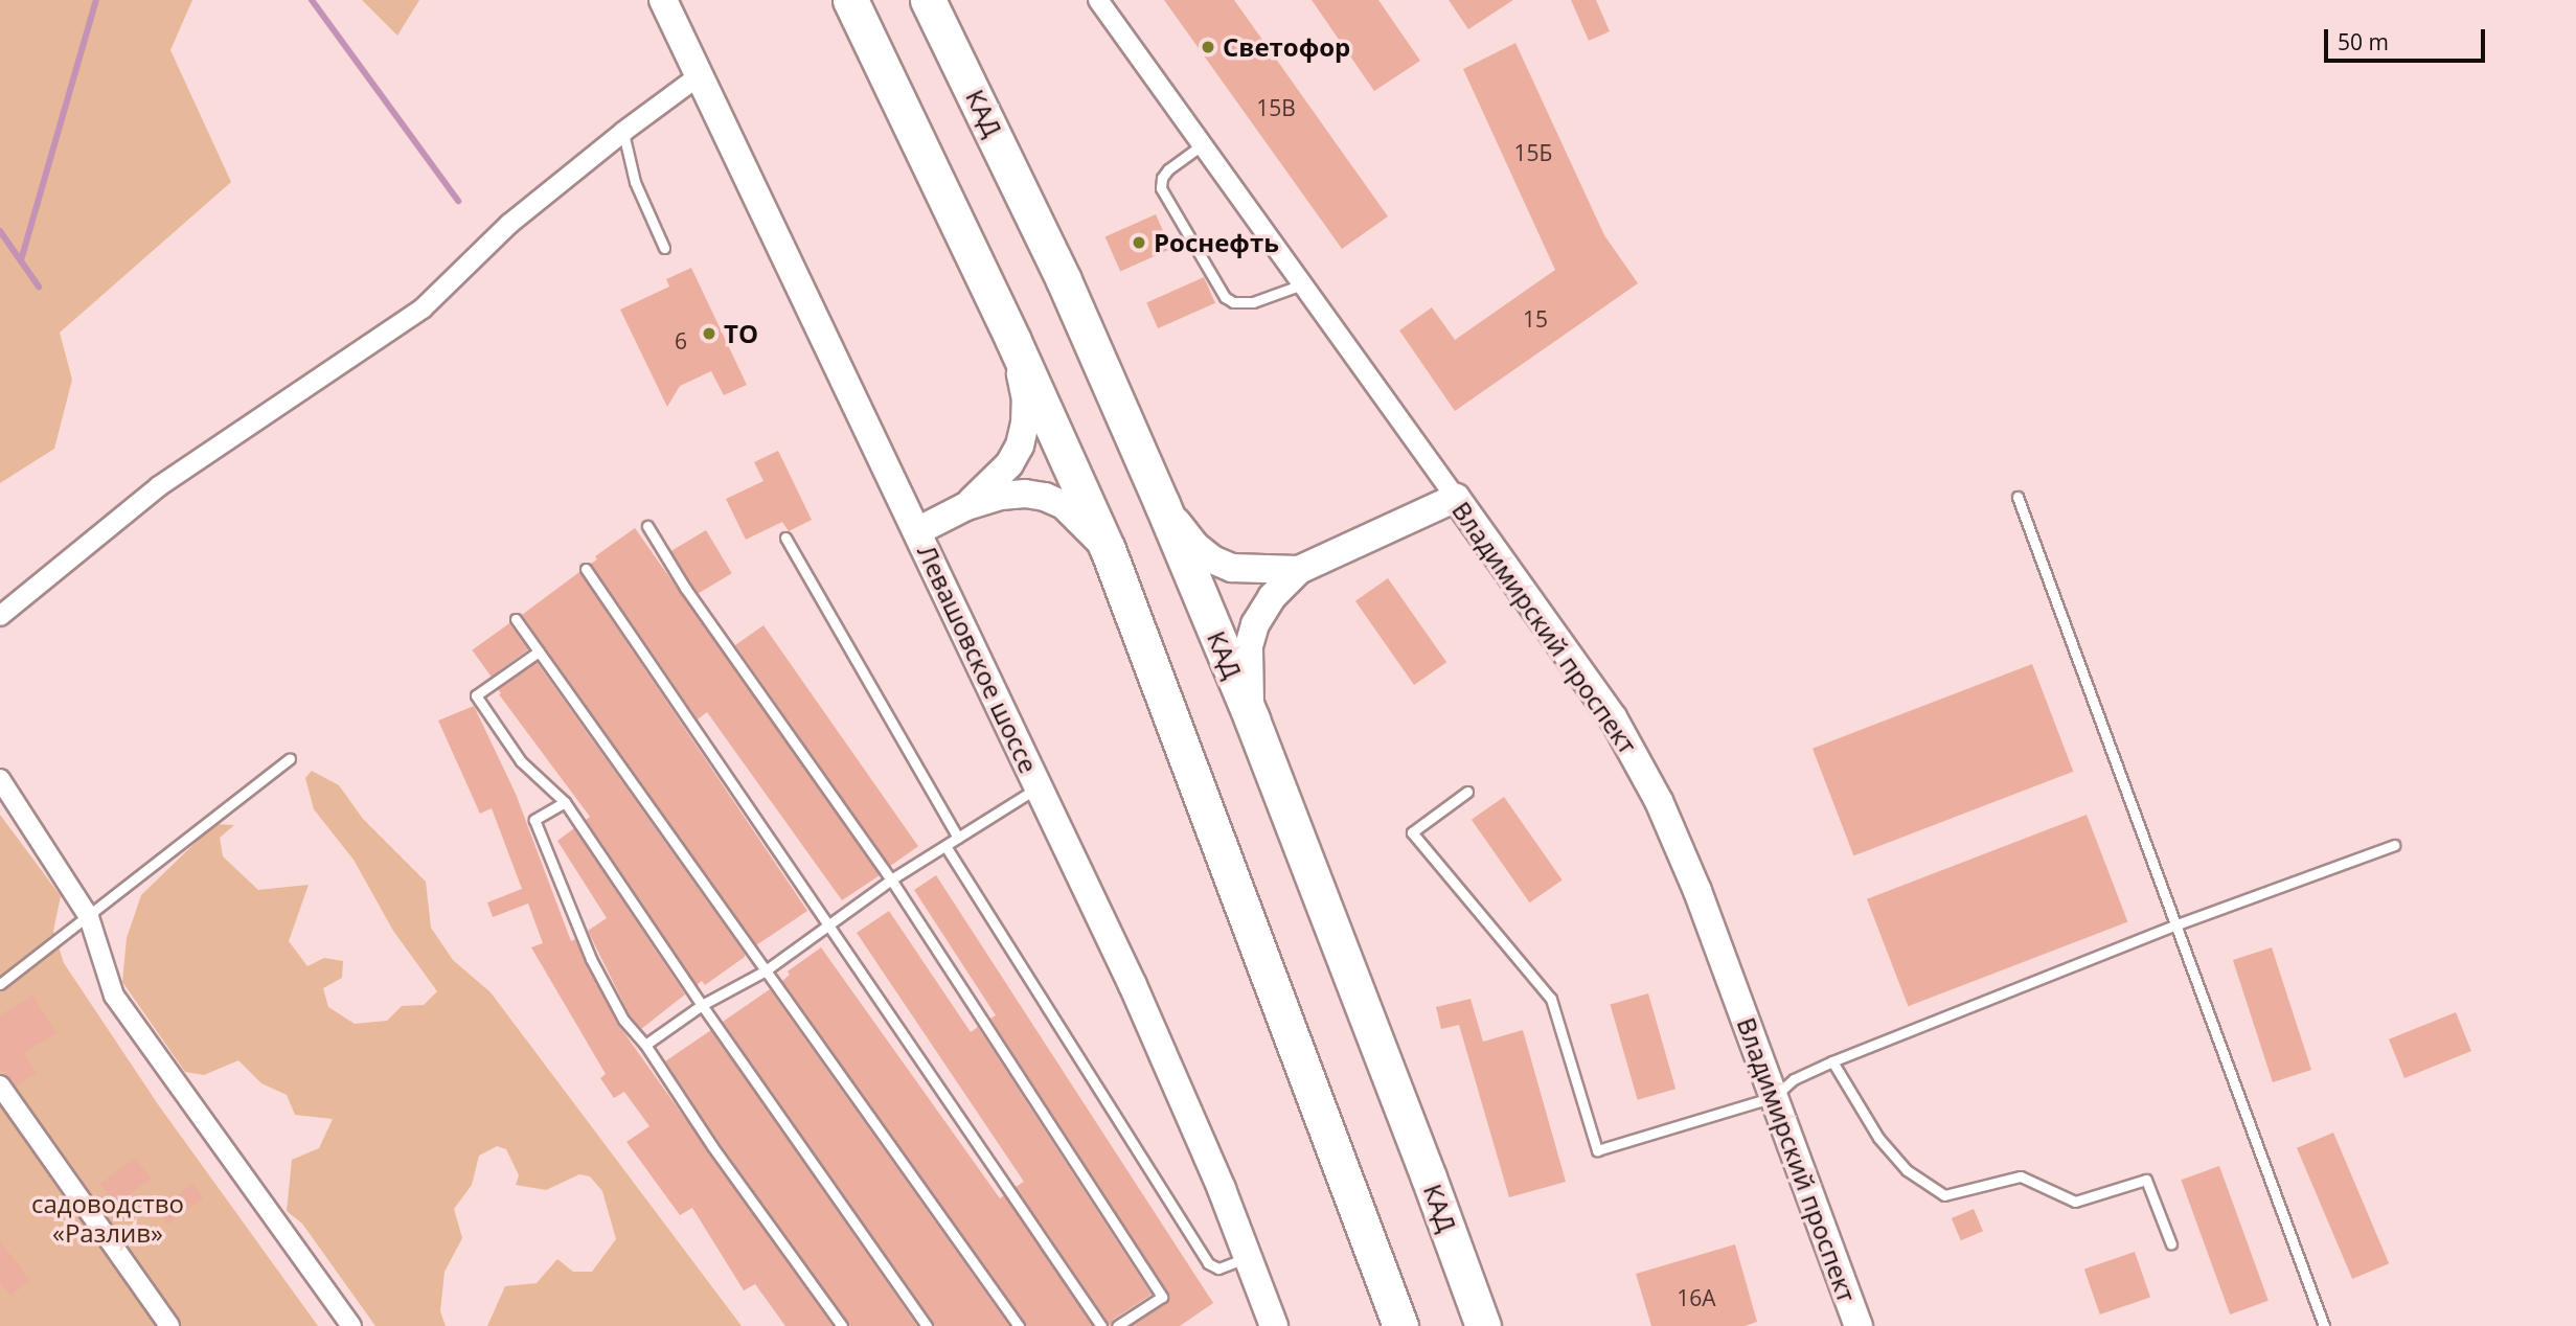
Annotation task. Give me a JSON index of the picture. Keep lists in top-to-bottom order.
{
  "streets": {
    "highway": ["КАД"],
    "main road": ["Владимирский проспект", "Левашовское шоссе"]
  },
  "parks": ["садоводство «Разлив»"],
  "places": ["Светофор", "Роснефть", "ТО"],
  "house_numbers": [
    "15В",
    "15Б",
    "15",
    "6",
    "16А"
  ],
  "scale_bar": "50 m"
}
